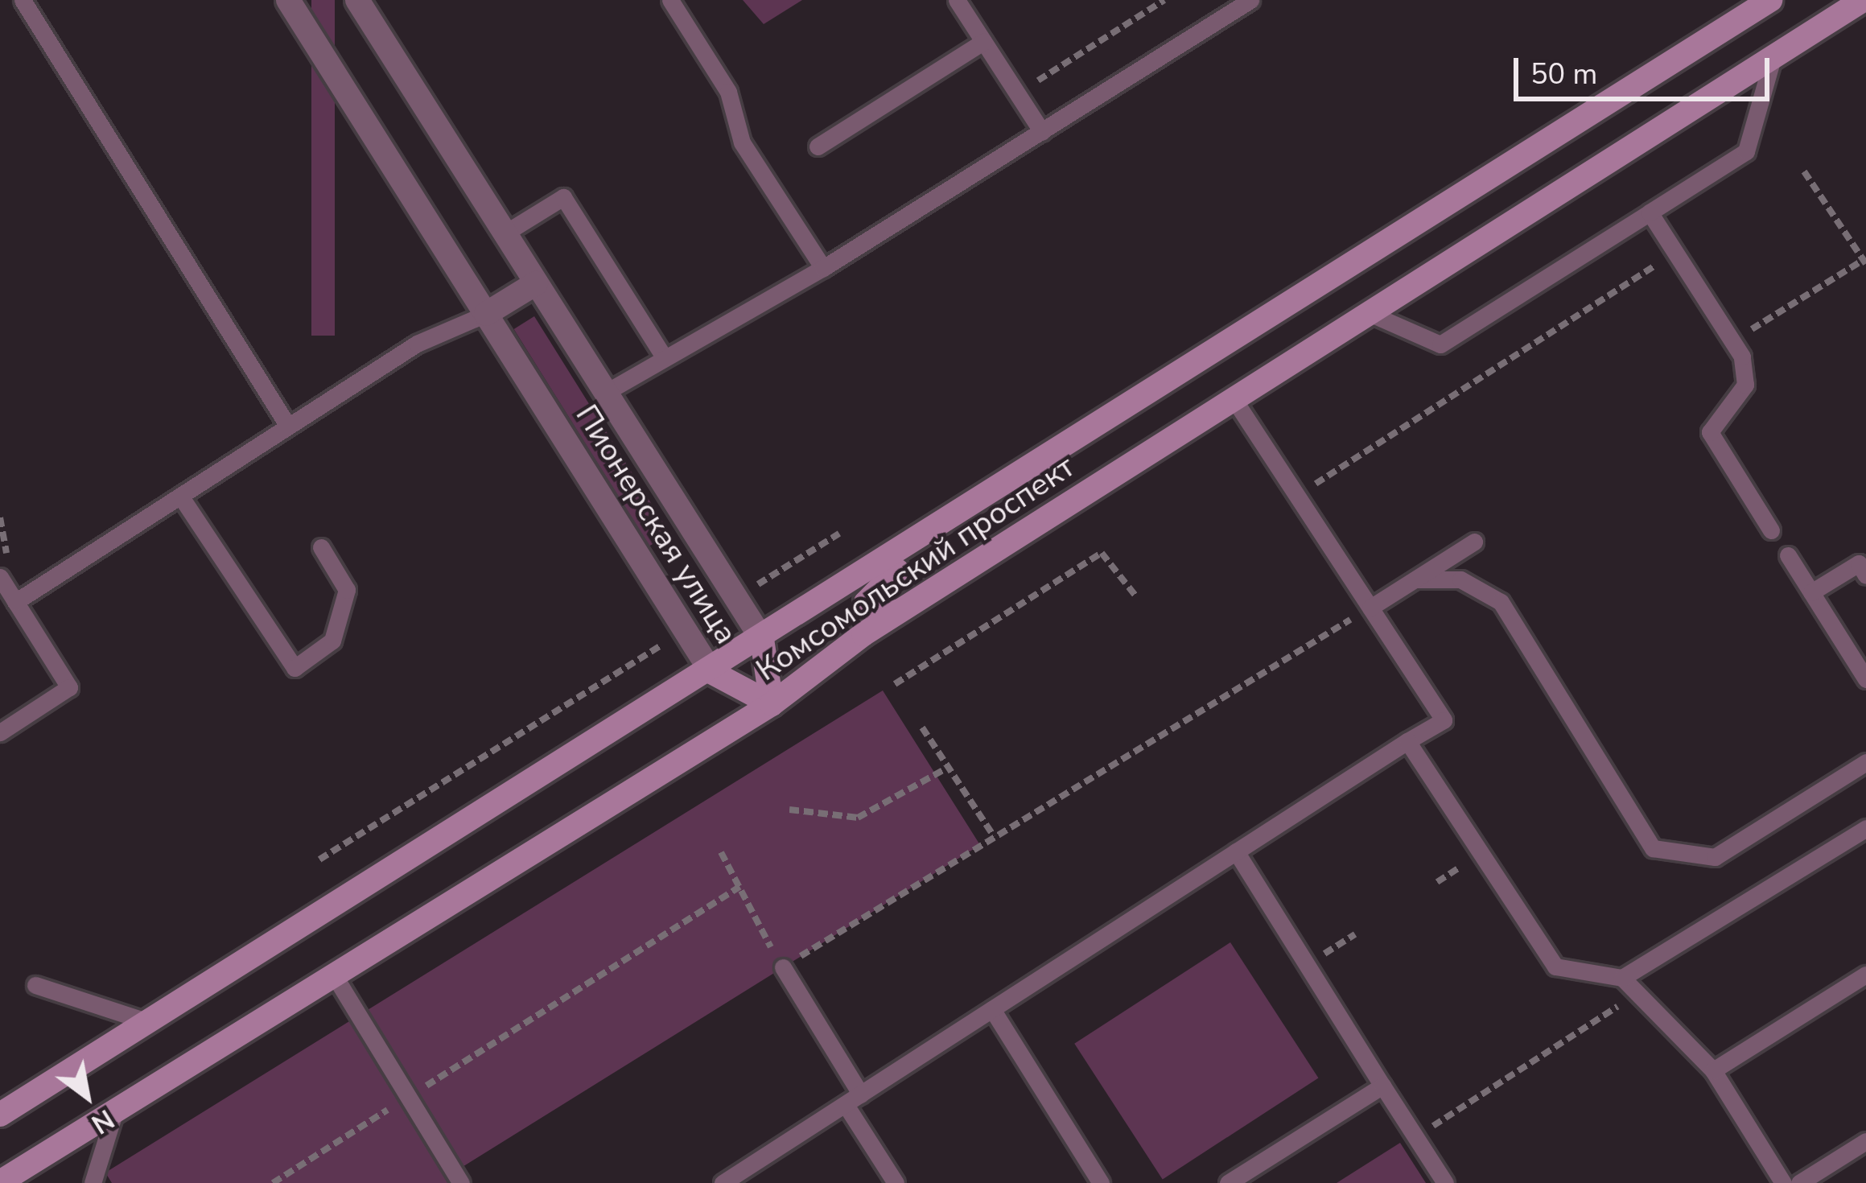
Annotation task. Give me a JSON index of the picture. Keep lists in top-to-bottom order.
{
  "streets": {
    "main road": ["Пионерская улица", "Комсомольский проспект"]
  },
  "crossings": [
    ["Пионерская улица", "Комсомольский проспект"]
  ],
  "scale_bar": "50 m",
  "north": "bottom right"
}
